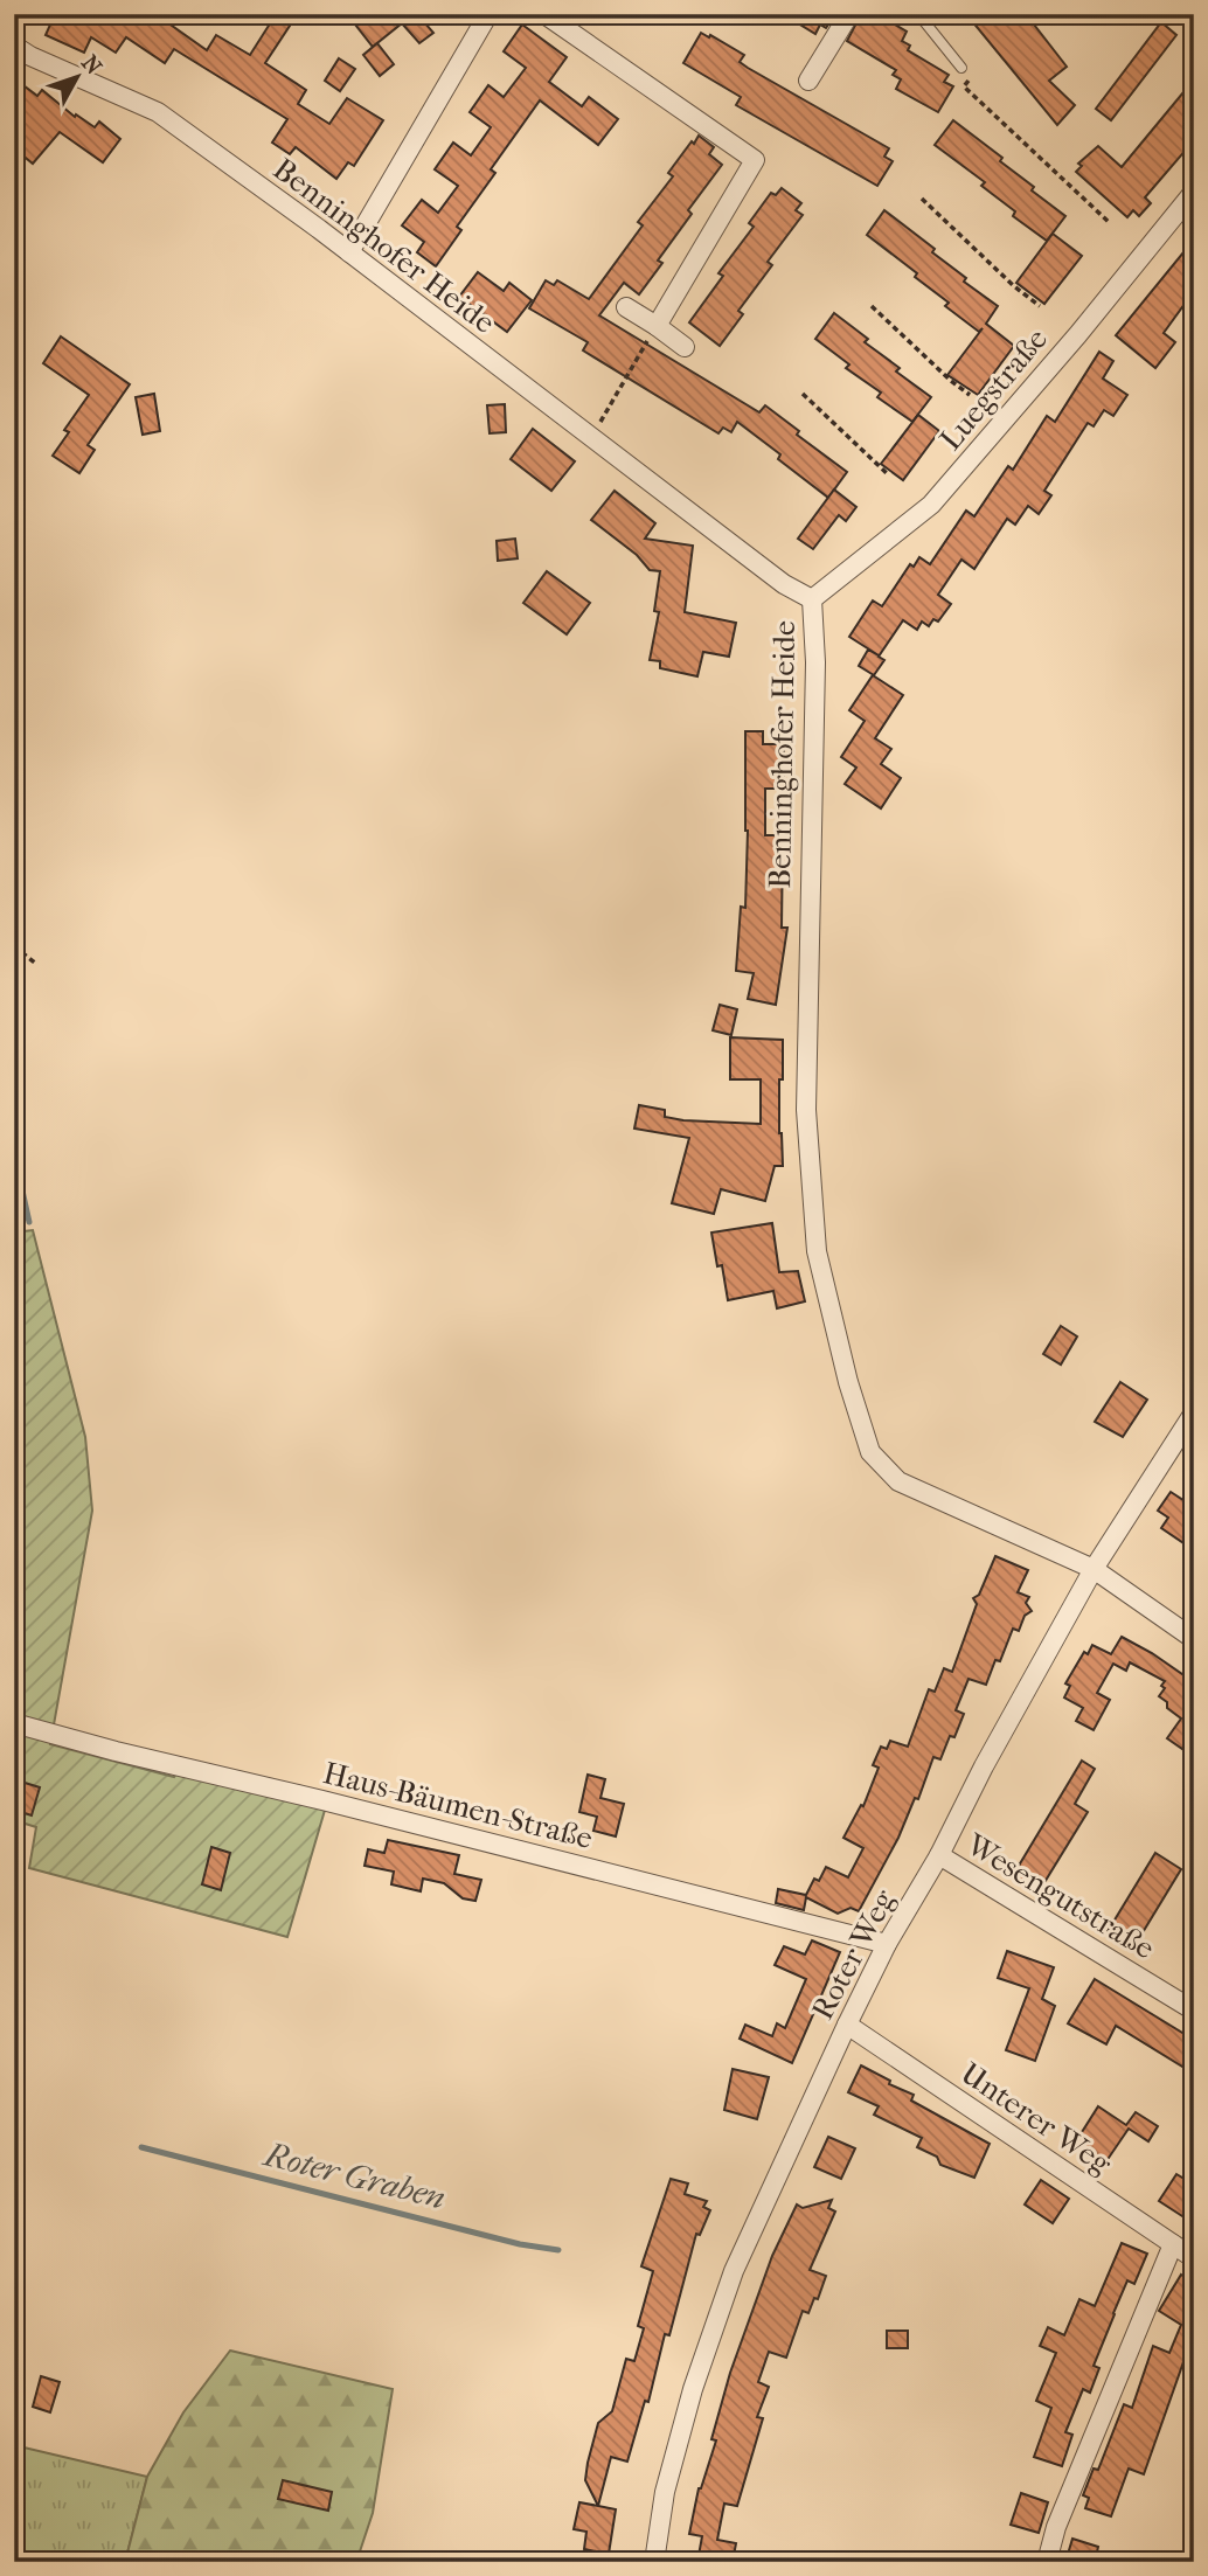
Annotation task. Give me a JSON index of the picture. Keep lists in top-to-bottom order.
{
  "streets": {
    "street": [
      "Benninghofer Heide",
      "Luegstraße",
      "Haus-Bäumen-Straße",
      "Wesengutstraße",
      "Roter Weg",
      "Unterer Weg"
    ]
  },
  "crossings": [
    ["Benninghofer Heide", "Luegstraße"],
    ["Benninghofer Heide", "Roter Weg"],
    ["Haus-Bäumen-Straße", "Roter Weg"],
    ["Wesengutstraße", "Roter Weg"],
    ["Roter Weg", "Unterer Weg"]
  ],
  "water": ["Roter Graben"],
  "north": "top right"
}
